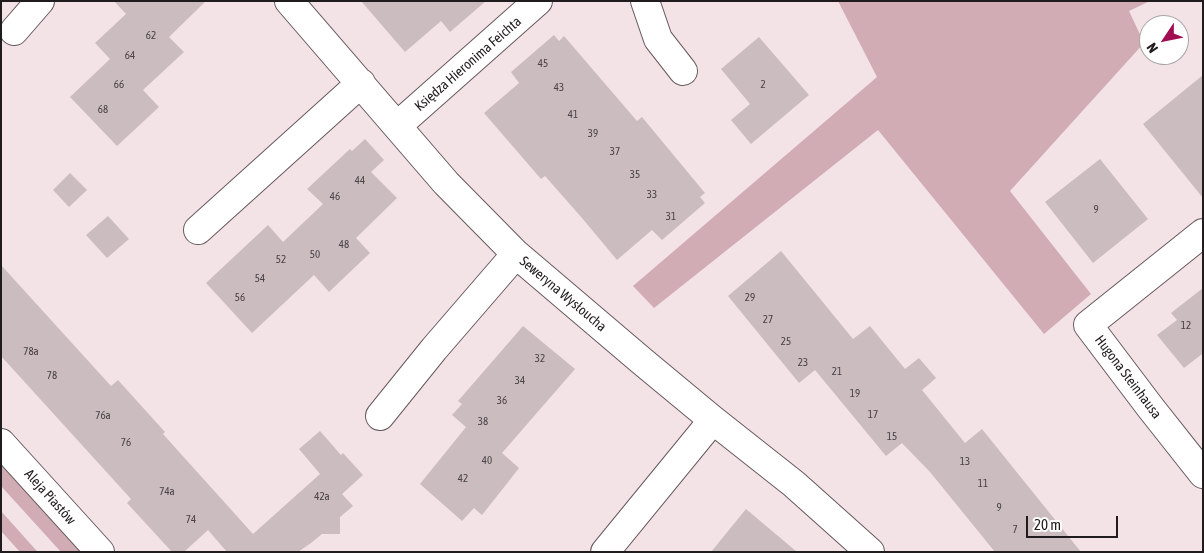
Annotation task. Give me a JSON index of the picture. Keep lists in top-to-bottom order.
{
  "streets": {
    "street": [
      "Księdza Hieronima Feichta",
      "Seweryna Wysłoucha",
      "Hugona Steinhausa",
      "Aleja Piastów"
    ]
  },
  "crossings": [
    ["Księdza Hieronima Feichta", "Seweryna Wysłoucha"]
  ],
  "house_numbers": [
    "62",
    "64",
    "45",
    "66",
    "2",
    "43",
    "68",
    "41",
    "39",
    "37",
    "35",
    "44",
    "33",
    "46",
    "9",
    "31",
    "48",
    "50",
    "52",
    "54",
    "56",
    "29",
    "27",
    "12",
    "25",
    "78a",
    "32",
    "23",
    "21",
    "78",
    "34",
    "19",
    "36",
    "17",
    "76a",
    "38",
    "15",
    "76",
    "40",
    "13",
    "42",
    "11",
    "74a",
    "42a",
    "9",
    "74",
    "7"
  ],
  "scale_bar": "20 m",
  "north": "bottom left"
}
